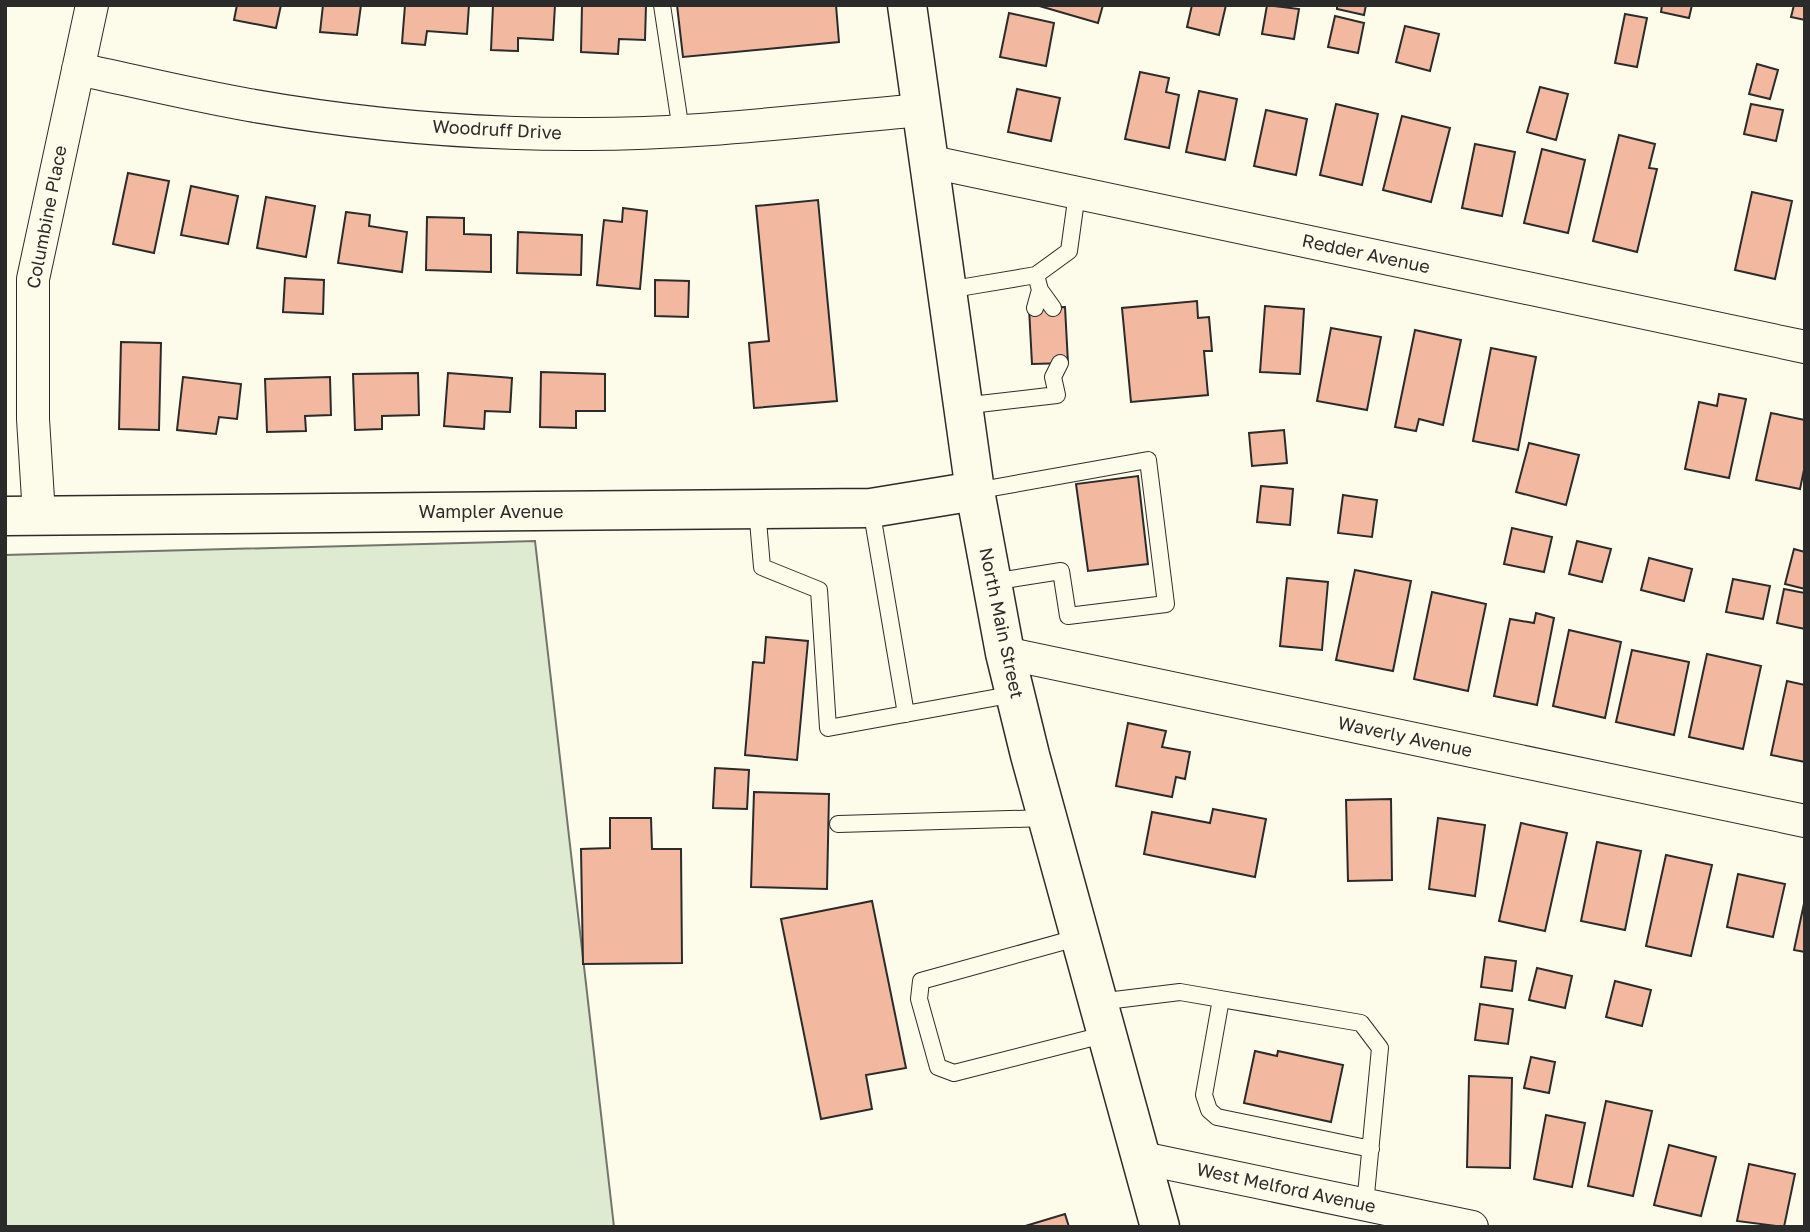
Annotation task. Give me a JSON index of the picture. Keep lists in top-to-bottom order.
{
  "streets": {
    "main road": ["Wampler Avenue", "North Main Street"],
    "street": [
      "Woodruff Drive",
      "Columbine Place",
      "Redder Avenue",
      "Waverly Avenue",
      "West Melford Avenue"
    ]
  },
  "crossings": [
    ["Woodruff Drive", "Columbine Place"],
    ["Woodruff Drive", "North Main Street"],
    ["Columbine Place", "Wampler Avenue"],
    ["Redder Avenue", "North Main Street"],
    ["Wampler Avenue", "North Main Street"],
    ["North Main Street", "Waverly Avenue"],
    ["North Main Street", "West Melford Avenue"]
  ]
}
